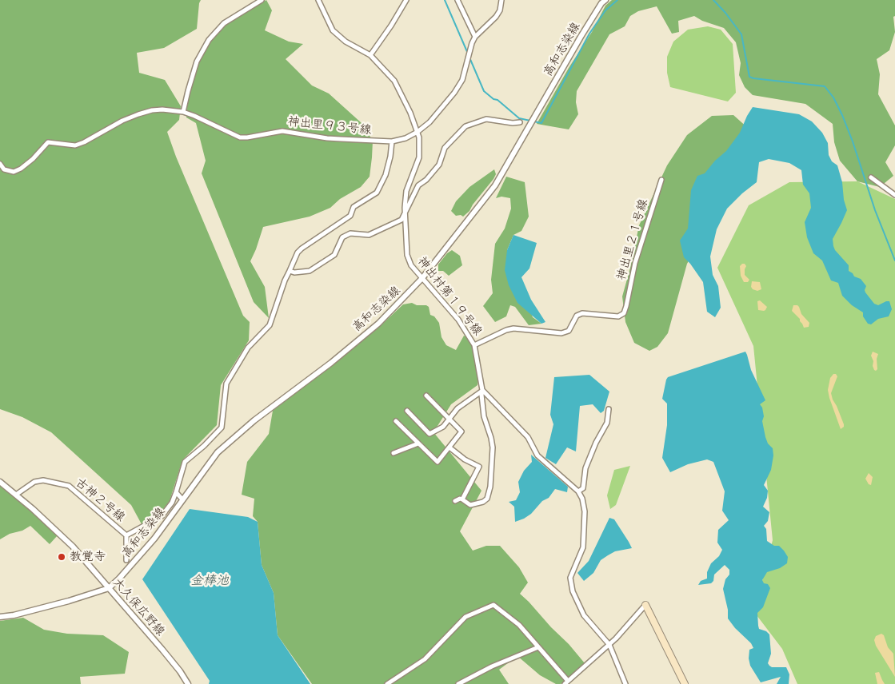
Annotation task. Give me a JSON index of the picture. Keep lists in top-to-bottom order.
{
  "streets": {
    "street": [
      "高和志染線",
      "神出里９３号線",
      "神出里２１号線",
      "神出村第１９号線",
      "古神２号線",
      "大久保広野線"
    ]
  },
  "crossings": [
    ["高和志染線", "神出村第１９号線"],
    ["高和志染線", "大久保広野線"],
    ["神出里２１号線", "神出村第１９号線"],
    ["古神２号線", "大久保広野線"]
  ],
  "water": ["金棒池"],
  "places": ["教覚寺"]
}
